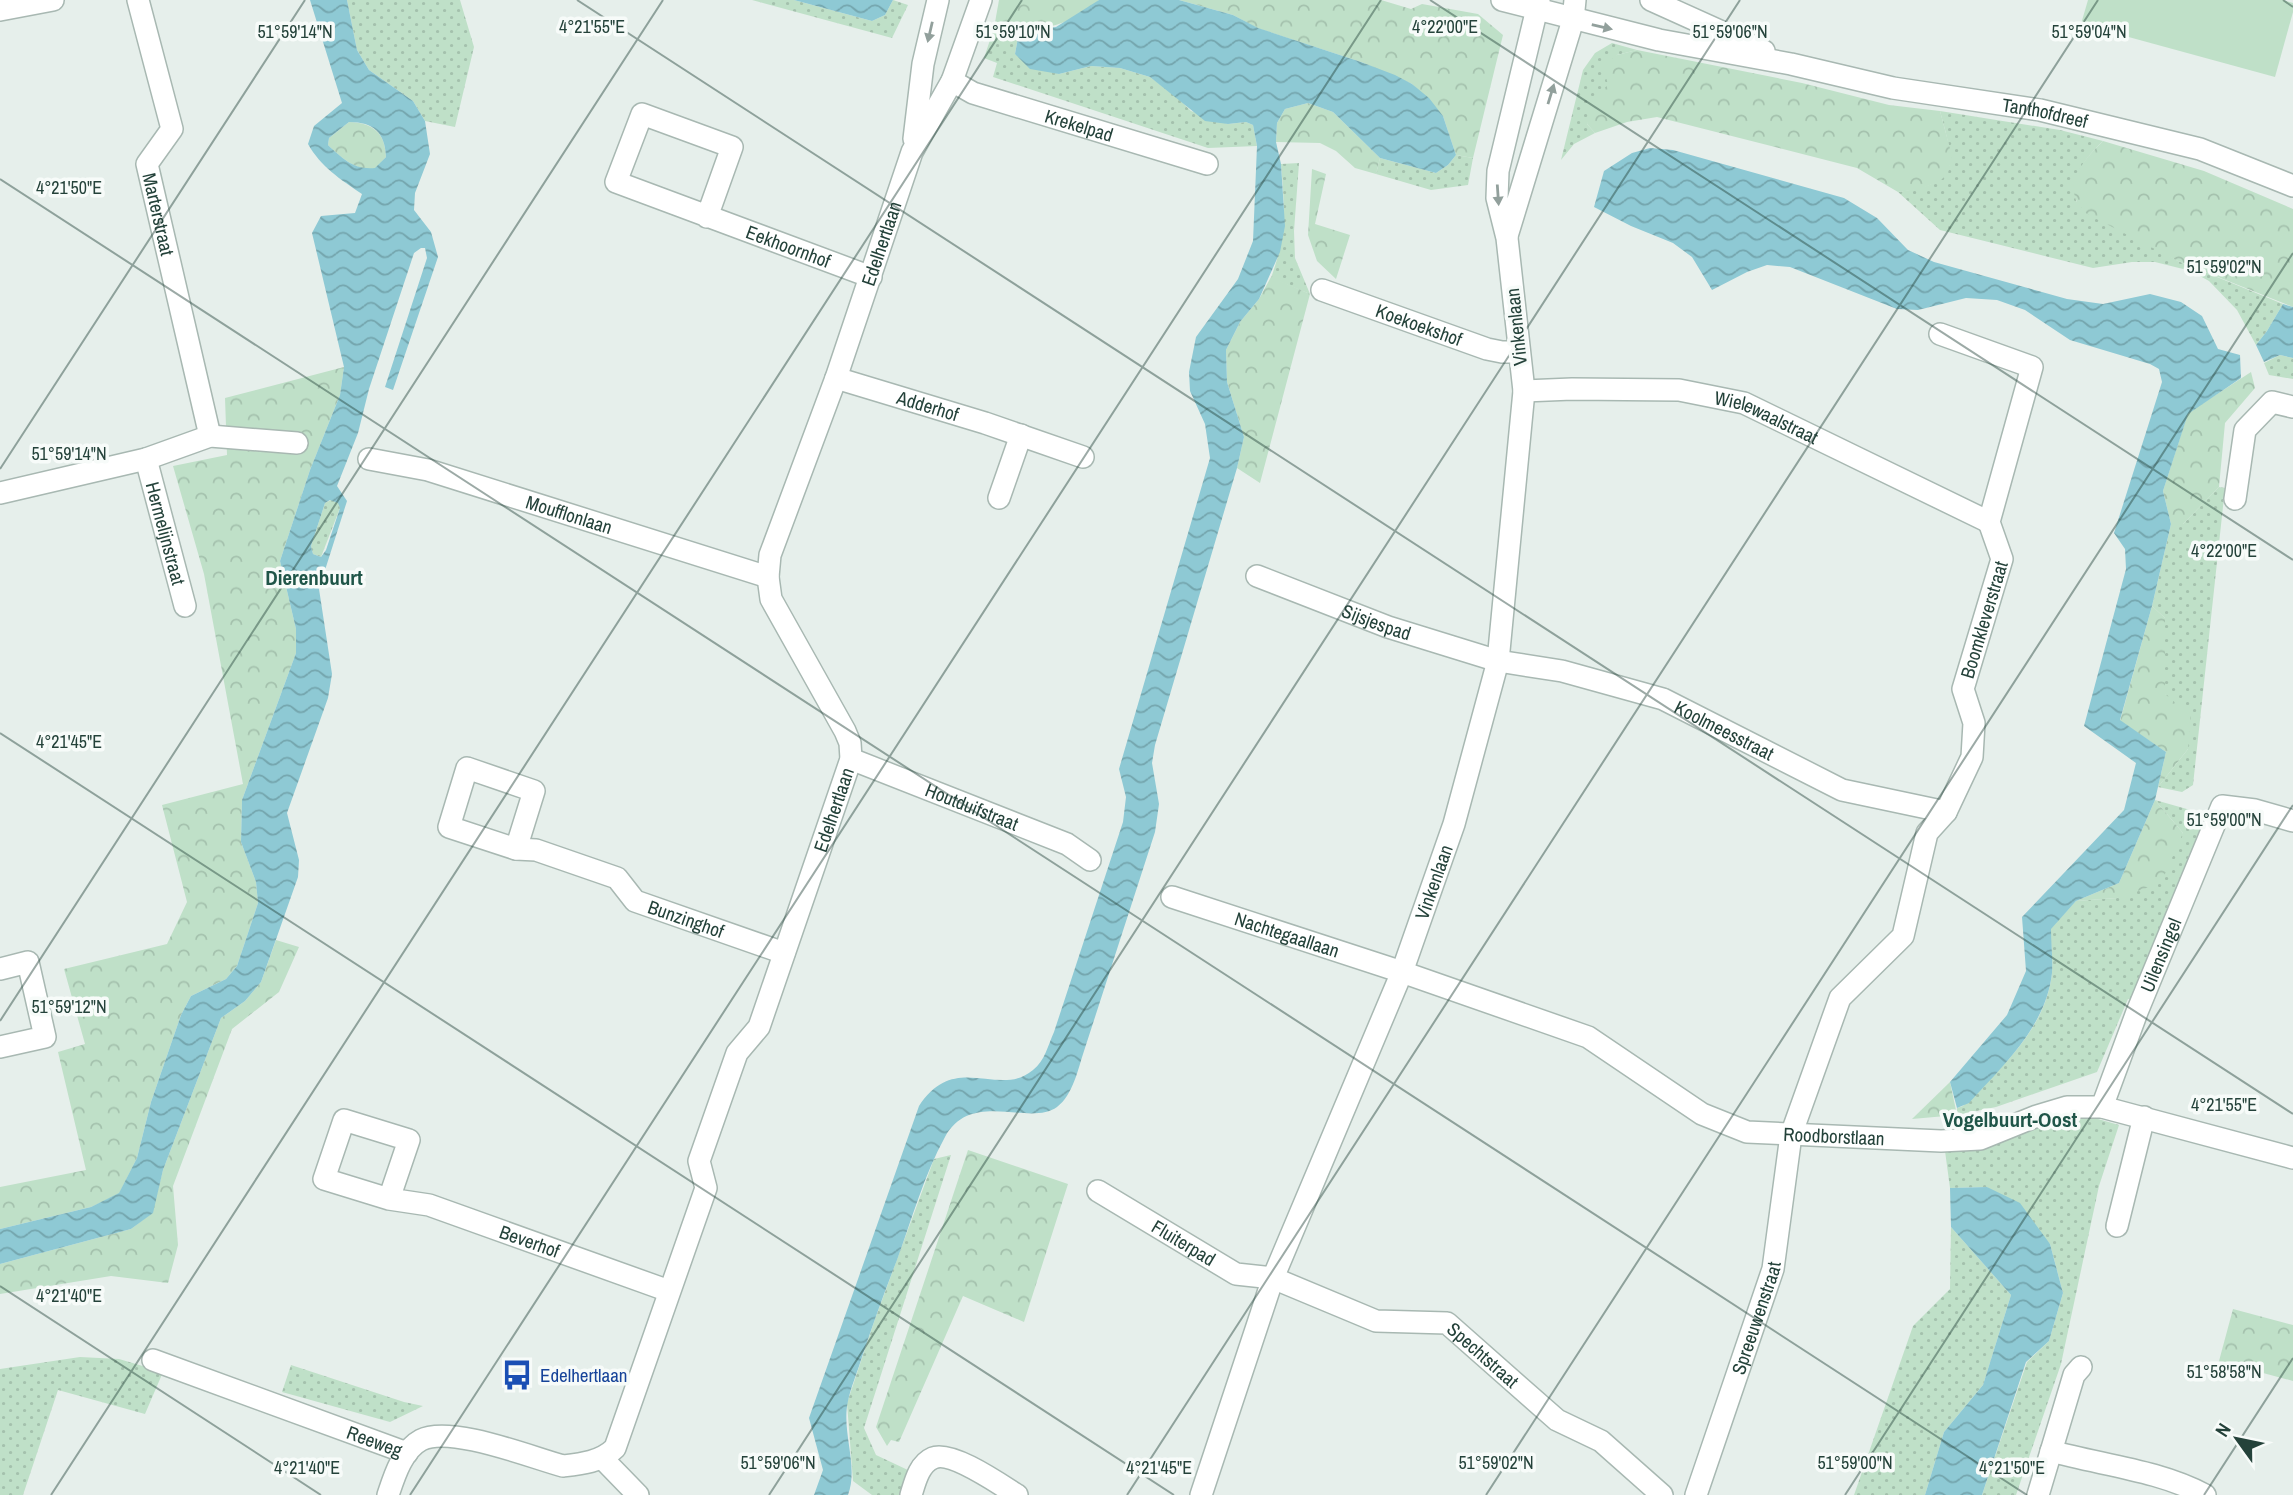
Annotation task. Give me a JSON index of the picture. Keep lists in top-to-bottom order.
{
  "streets": {
    "street": [
      "Tanthofdreef",
      "Krekelpad",
      "Marterstraat",
      "Edelhertlaan",
      "Eekhoornhof",
      "Koekoekshof",
      "Vinkenlaan",
      "Adderhof",
      "Wielewaalstraat",
      "Moufflonlaan",
      "Hermelijnstraat",
      "Boomkleverstraat",
      "Sijsjespad",
      "Koolmeesstraat",
      "Houtduifstraat",
      "Bunzinghof",
      "Nachtegaallaan",
      "Uilensingel",
      "Roodborstlaan",
      "Beverhof",
      "Fluiterpad",
      "Spreeuwenstraat",
      "Spechtstraat",
      "Reeweg"
    ]
  },
  "crossings": [
    ["Tanthofdreef", "Vinkenlaan"],
    ["Krekelpad", "Edelhertlaan"],
    ["Marterstraat", "Hermelijnstraat"],
    ["Edelhertlaan", "Eekhoornhof"],
    ["Edelhertlaan", "Adderhof"],
    ["Edelhertlaan", "Moufflonlaan"],
    ["Edelhertlaan", "Houtduifstraat"],
    ["Edelhertlaan", "Bunzinghof"],
    ["Edelhertlaan", "Beverhof"],
    ["Edelhertlaan", "Reeweg"],
    ["Koekoekshof", "Vinkenlaan"],
    ["Vinkenlaan", "Wielewaalstraat"],
    ["Vinkenlaan", "Sijsjespad"],
    ["Vinkenlaan", "Koolmeesstraat"],
    ["Vinkenlaan", "Nachtegaallaan"],
    ["Vinkenlaan", "Roodborstlaan"],
    ["Vinkenlaan", "Fluiterpad"],
    ["Vinkenlaan", "Spechtstraat"],
    ["Wielewaalstraat", "Boomkleverstraat"],
    ["Boomkleverstraat", "Koolmeesstraat"],
    ["Boomkleverstraat", "Roodborstlaan"],
    ["Boomkleverstraat", "Spreeuwenstraat"],
    ["Sijsjespad", "Koolmeesstraat"],
    ["Nachtegaallaan", "Roodborstlaan"],
    ["Uilensingel", "Roodborstlaan"],
    ["Roodborstlaan", "Spreeuwenstraat"],
    ["Fluiterpad", "Spechtstraat"]
  ],
  "districts": ["Dierenbuurt", "Vogelbuurt-Oost"],
  "places": {
    "bus stop": ["Edelhertlaan"]
  },
  "north": "top left",
  "coordinates": [
    "4°21'55\"E",
    "4°22'00\"E",
    "51°59'14\"N",
    "51°59'10\"N",
    "51°59'06\"N",
    "51°59'04\"N",
    "4°21'50\"E",
    "51°59'02\"N",
    "4°21'45\"E",
    "51°59'00\"N",
    "51°59'12\"N",
    "4°21'40\"E",
    "51°58'58\"N"
  ]
}
